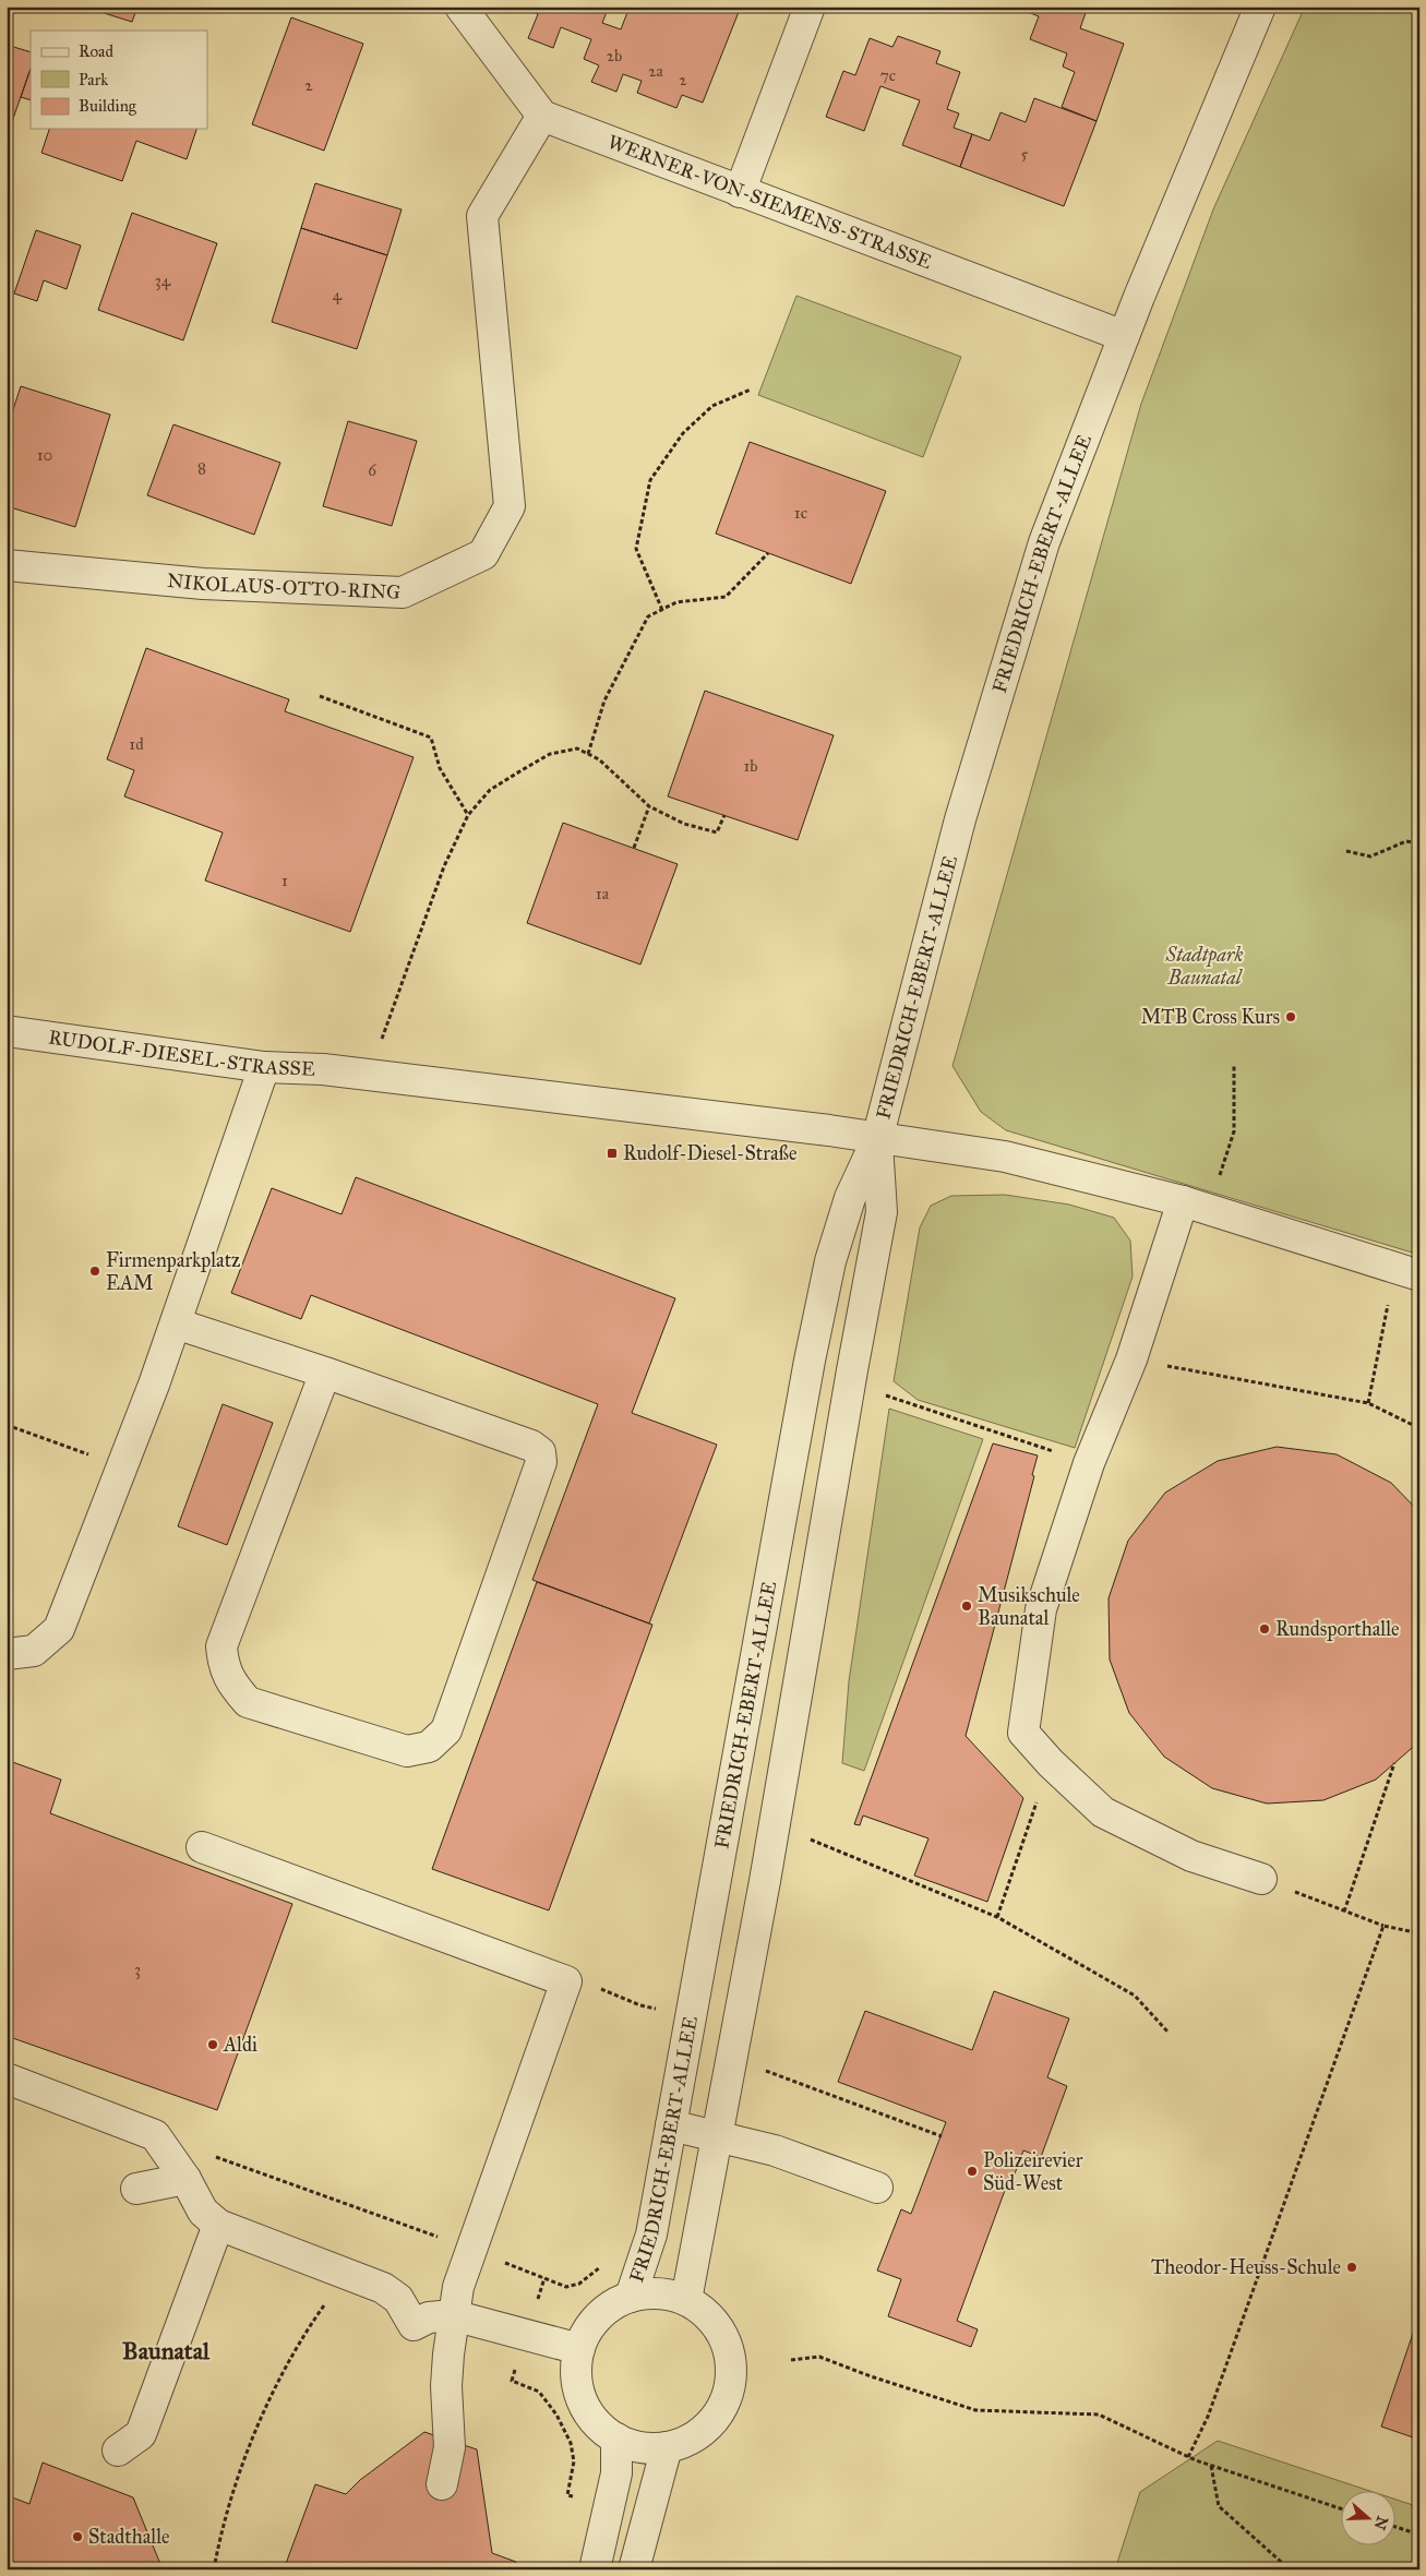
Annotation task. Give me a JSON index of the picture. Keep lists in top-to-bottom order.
{
  "streets": {
    "street": [
      "WERNER-VON-SIEMENS-STRASSE",
      "FRIEDRICH-EBERT-ALLEE",
      "NIKOLAUS-OTTO-RING",
      "RUDOLF-DIESEL-STRASSE"
    ]
  },
  "crossings": [
    ["WERNER-VON-SIEMENS-STRASSE", "FRIEDRICH-EBERT-ALLEE"],
    ["WERNER-VON-SIEMENS-STRASSE", "NIKOLAUS-OTTO-RING"],
    ["FRIEDRICH-EBERT-ALLEE", "RUDOLF-DIESEL-STRASSE"]
  ],
  "districts": ["Baunatal"],
  "parks": ["Stadtpark Baunatal"],
  "places": {
    "other": [
      "MTB Cross Kurs",
      "Firmenparkplatz EAM",
      "Musikschule Baunatal",
      "Rundsporthalle",
      "Aldi",
      "Polizeirevier Süd-West",
      "Theodor-Heuss-Schule",
      "Stadthalle"
    ],
    "transit": ["Rudolf-Diesel-Straße"]
  },
  "house_numbers": [
    "2b",
    "2a",
    "7c",
    "2",
    "2",
    "5",
    "34",
    "4",
    "10",
    "8",
    "6",
    "1c",
    "1d",
    "1b",
    "1",
    "1a",
    "3"
  ],
  "legend": ["Road", "Park", "Building"],
  "north": "right"
}
